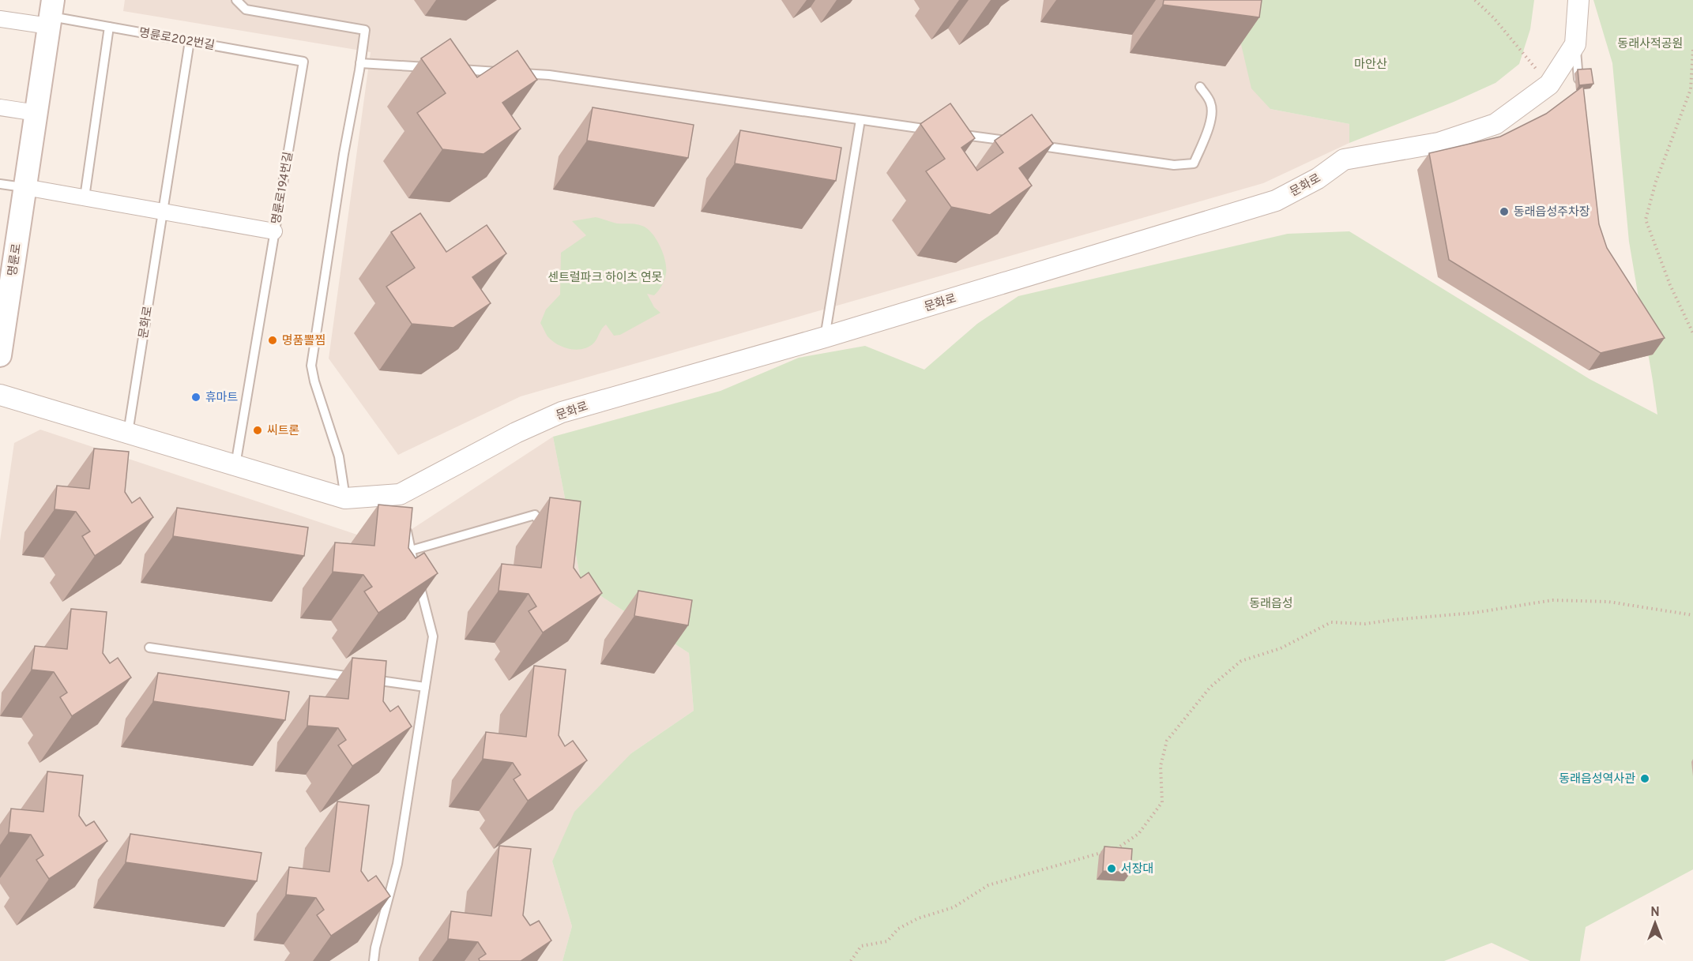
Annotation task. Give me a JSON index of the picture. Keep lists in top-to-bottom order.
{
  "streets": {
    "main road": ["명륜로"],
    "street": ["문화로", "명륜로194번길"],
    "lane": ["명륜로202번길"]
  },
  "crossings": [
    ["명륜로202번길", "명륜로194번길"],
    ["명륜로202번길", "명륜로"],
    ["문화로", "명륜로194번길"],
    ["명륜로194번길", "명륜로"]
  ],
  "parks": [
    "동래사적공원",
    "마안산",
    "센트럴파크 하이츠 연못",
    "동래읍성"
  ],
  "places": [
    "동래읍성주차장",
    "명품뽈찜",
    "휴마트",
    "씨트론",
    "동래읍성역사관",
    "서장대"
  ],
  "north": "top"
}
